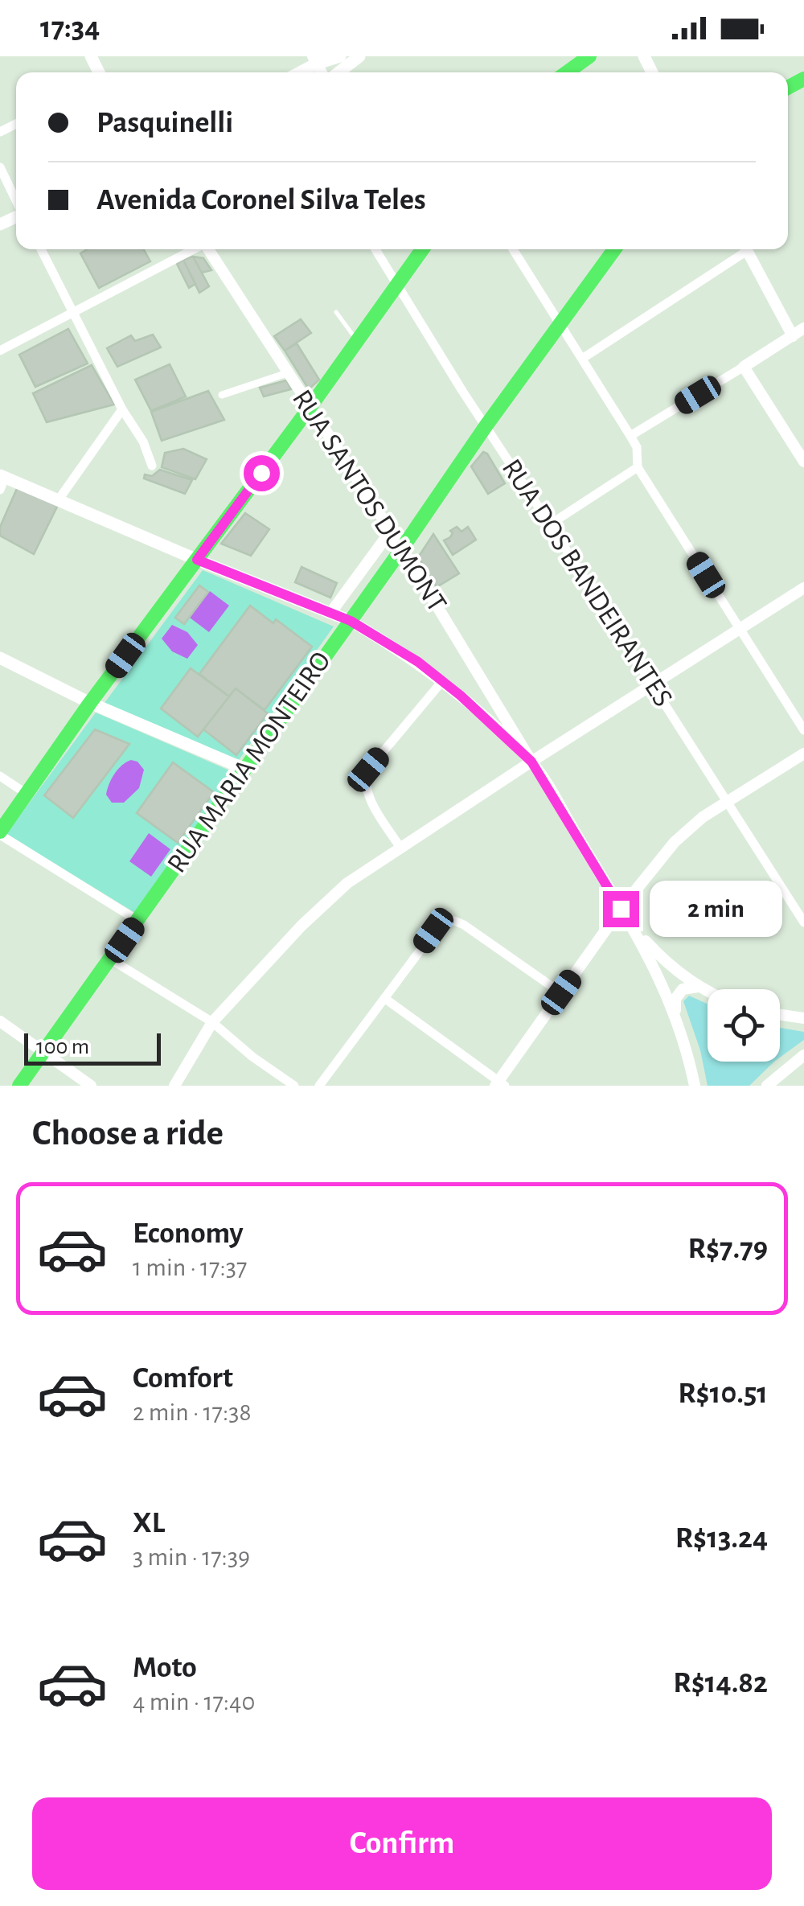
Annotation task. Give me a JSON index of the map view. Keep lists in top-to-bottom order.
{
  "streets": {
    "main road": ["RUA MARIA MONTEIRO"],
    "street": ["RUA SANTOS DUMONT", "RUA DOS BANDEIRANTES"]
  },
  "crossings": [
    ["RUA SANTOS DUMONT", "RUA MARIA MONTEIRO"],
    ["RUA DOS BANDEIRANTES", "RUA MARIA MONTEIRO"]
  ],
  "scale_bar": "100 m",
  "page": {
    "status": "17:34",
    "banner": ["Pasquinelli", "Avenida Coronel Silva Teles"],
    "bubble": "2 min",
    "scale": "100 m",
    "heading": "Choose a ride",
    "list": [
      {
        "name": "Economy",
        "note": "1 min · 17:37",
        "value": "R$7.79"
      },
      {
        "name": "Comfort",
        "note": "2 min · 17:38",
        "value": "R$10.51"
      },
      {
        "name": "XL",
        "note": "3 min · 17:39",
        "value": "R$13.24"
      },
      {
        "name": "Moto",
        "note": "4 min · 17:40",
        "value": "R$14.82"
      }
    ],
    "buttons": "Confirm"
  }
}
